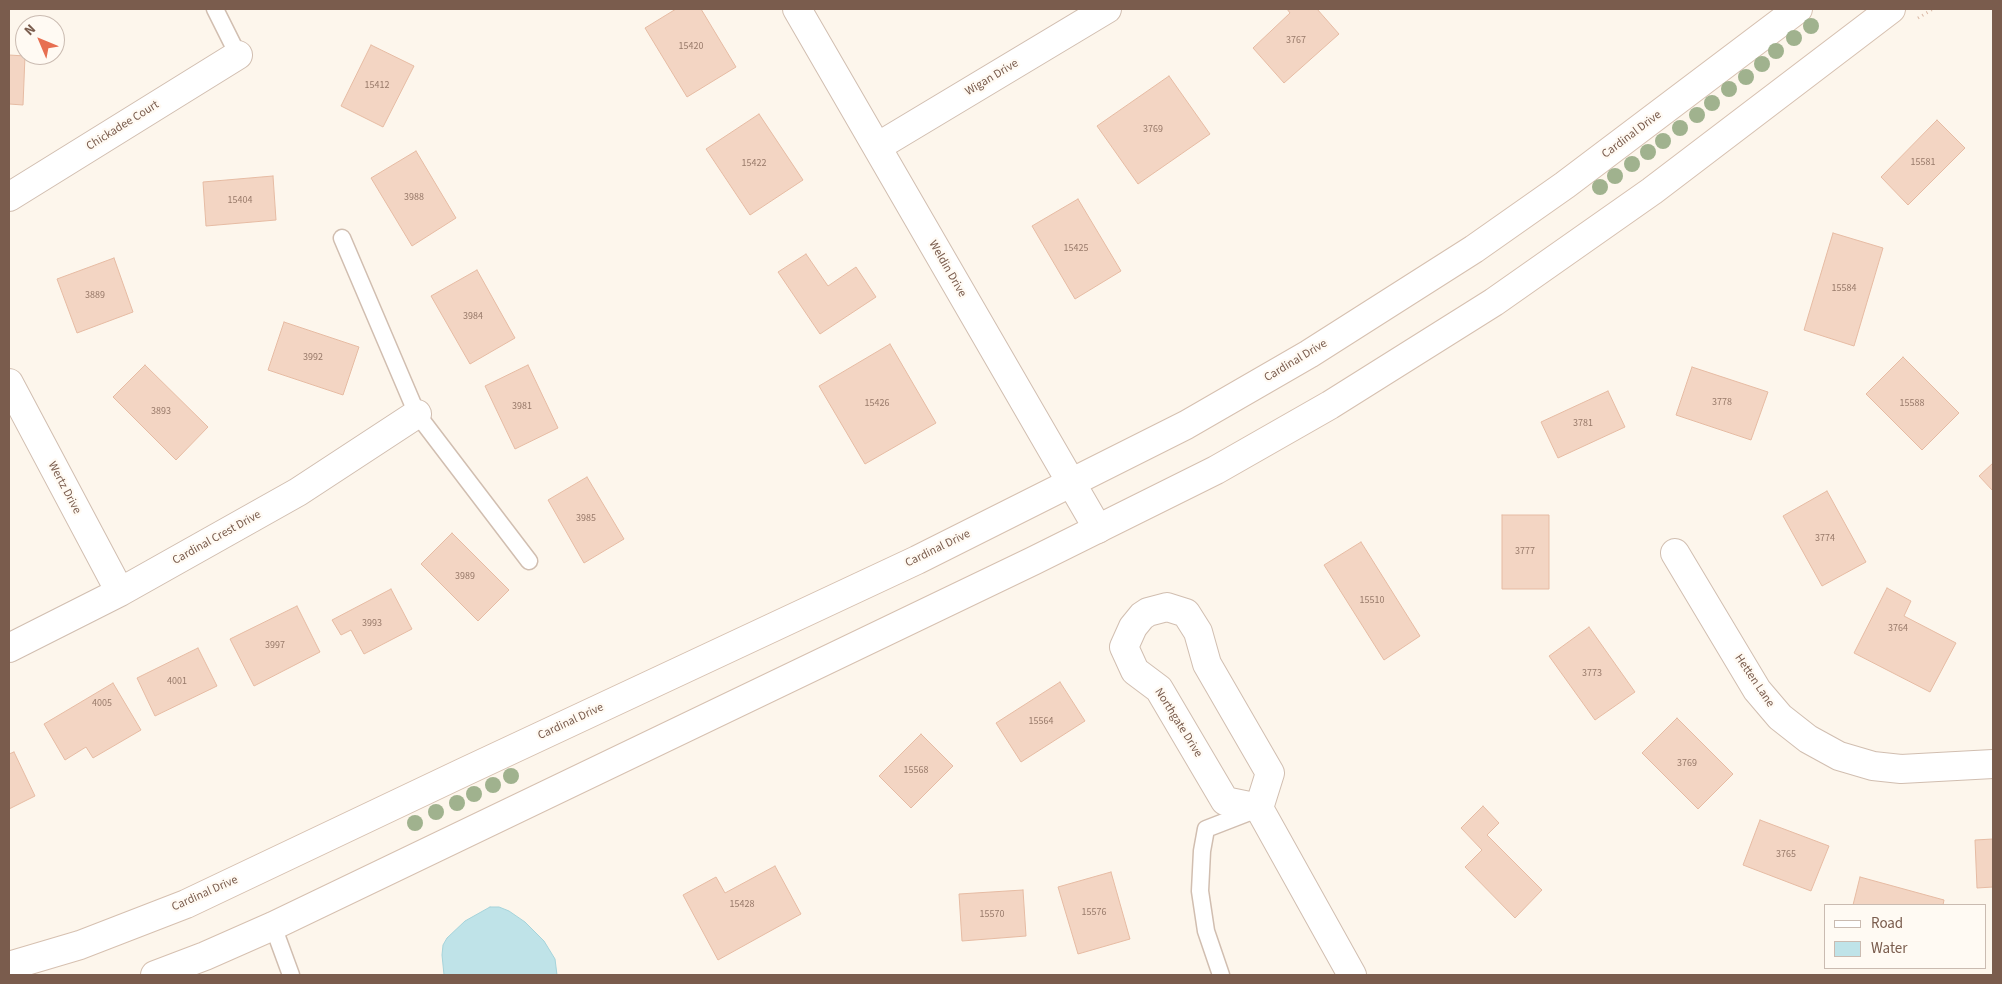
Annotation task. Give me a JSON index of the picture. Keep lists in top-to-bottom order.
{
  "streets": {
    "main road": [
      "Wigan Drive",
      "Chickadee Court",
      "Cardinal Drive",
      "Weldin Drive",
      "Wertz Drive",
      "Cardinal Crest Drive",
      "Hetten Lane",
      "Northgate Drive"
    ]
  },
  "crossings": [
    ["Wigan Drive", "Weldin Drive"],
    ["Cardinal Drive", "Weldin Drive"],
    ["Wertz Drive", "Cardinal Crest Drive"]
  ],
  "house_numbers": [
    "3767",
    "15420",
    "15412",
    "3769",
    "15581",
    "15422",
    "3988",
    "15404",
    "15425",
    "15584",
    "3889",
    "3984",
    "3992",
    "3778",
    "15426",
    "15588",
    "3981",
    "3893",
    "3781",
    "3985",
    "3774",
    "3777",
    "3989",
    "15510",
    "3993",
    "3764",
    "3997",
    "3773",
    "4001",
    "4005",
    "15564",
    "3769",
    "15568",
    "3765",
    "15428",
    "15576",
    "15570"
  ],
  "legend": ["Road", "Water"],
  "north": "top left"
}
